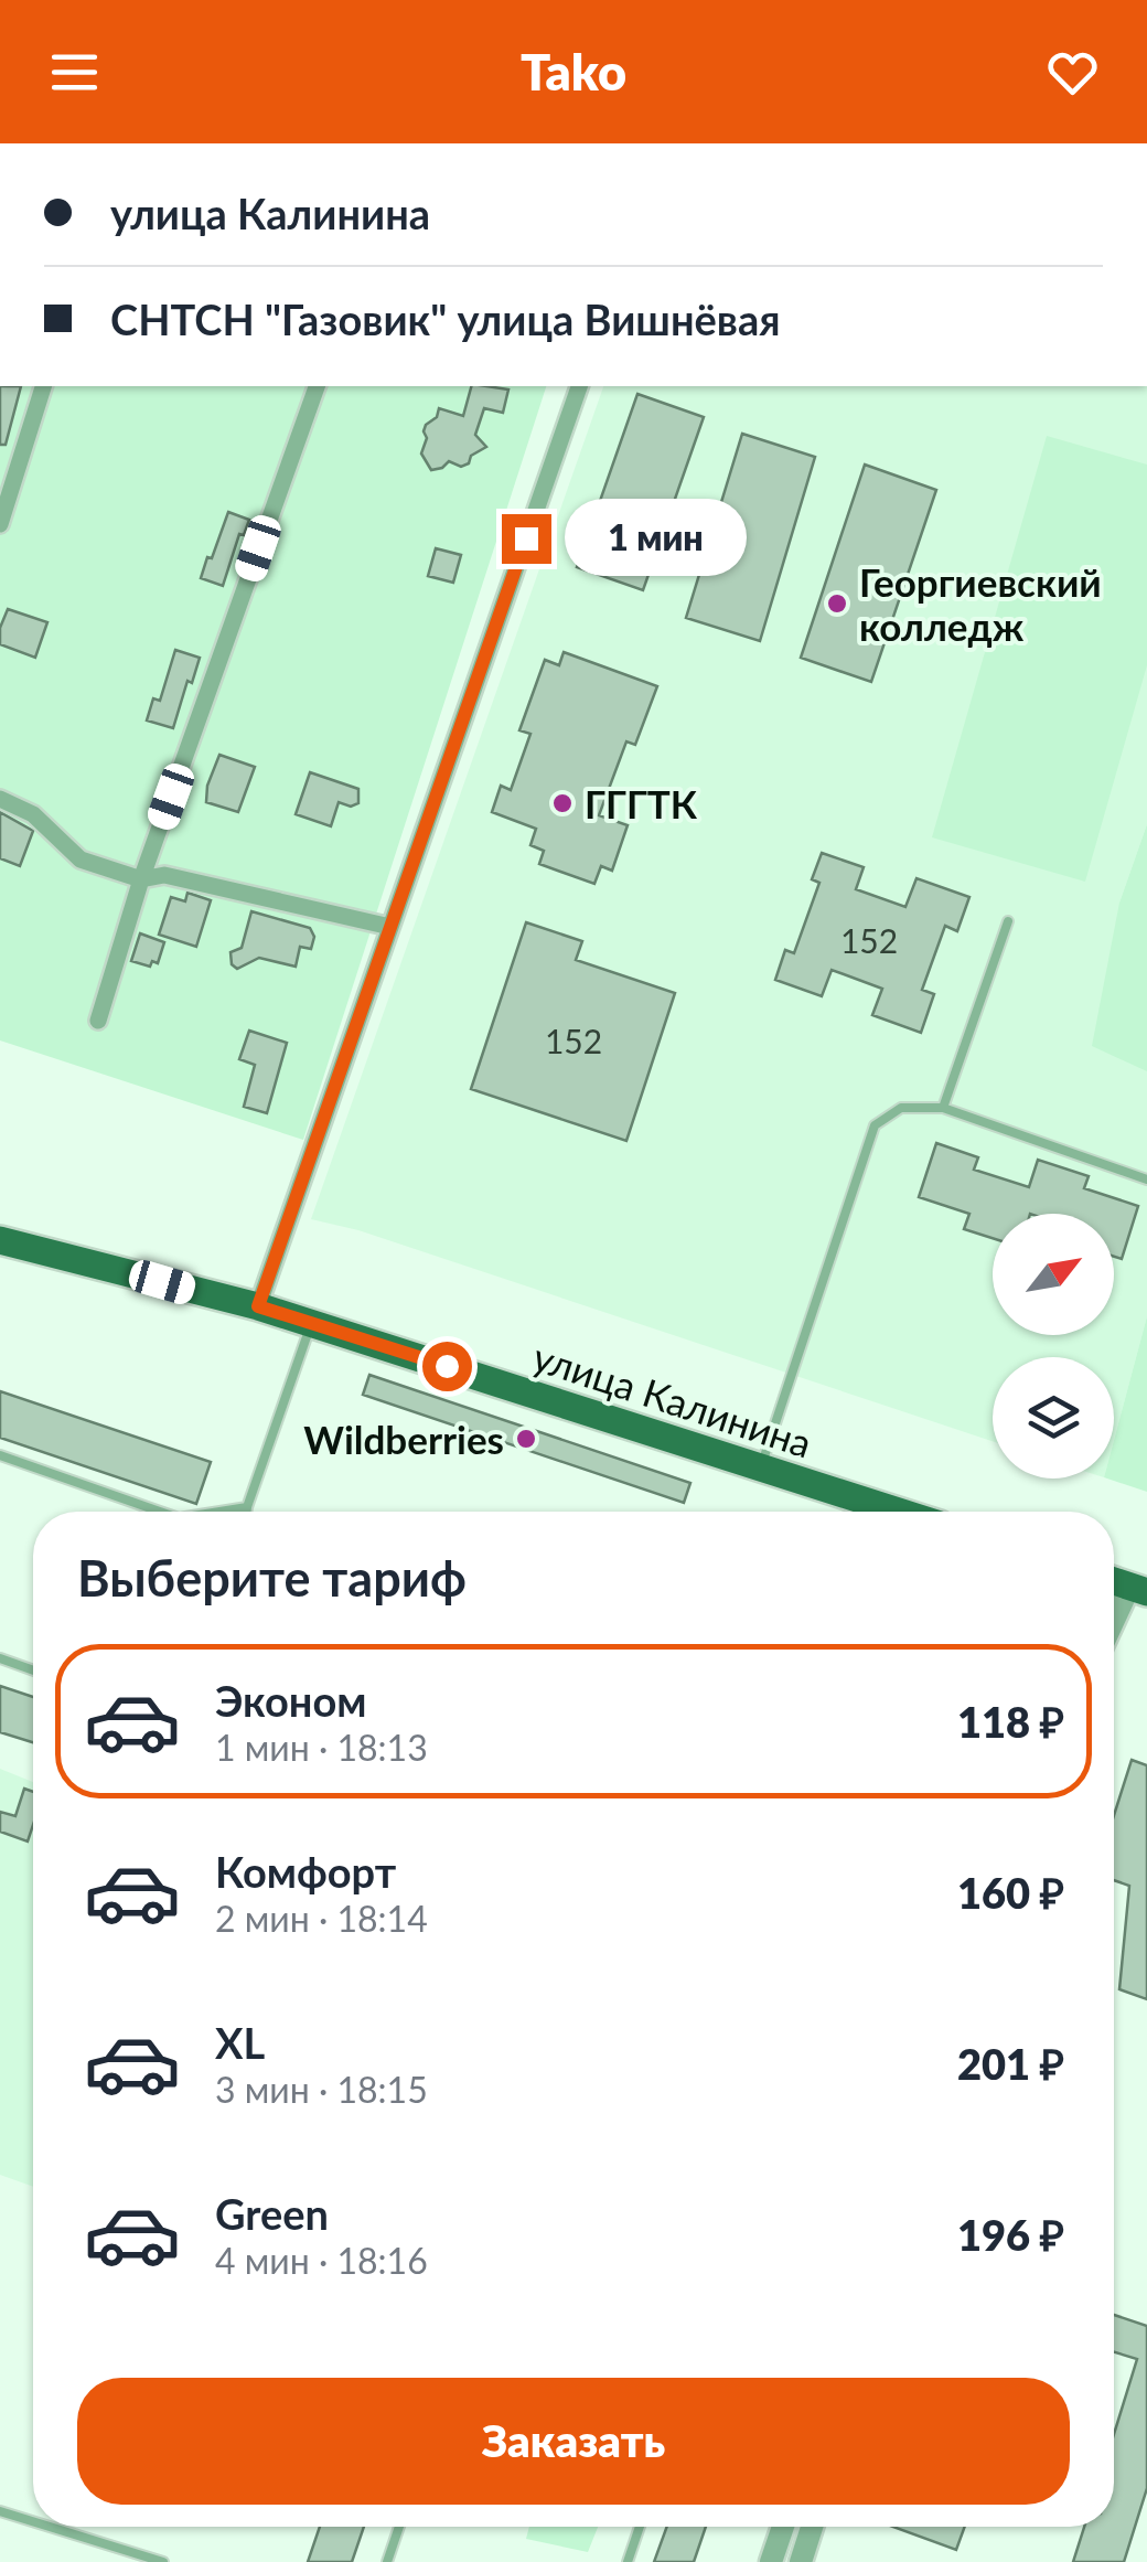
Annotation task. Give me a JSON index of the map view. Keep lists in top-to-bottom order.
{
  "streets": {
    "main road": ["улица Калинина"]
  },
  "places": ["Георгиевский колледж", "ГГГТК", "Wildberries"],
  "house_numbers": ["152", "152"],
  "north": "top right",
  "page": {
    "header": "Tako",
    "banner": ["улица Калинина", "СНТСН \"Газовик\" улица Вишнёвая"],
    "bubble": "1 мин",
    "heading": "Выберите тариф",
    "list": [
      {
        "name": "Эконом",
        "note": "1 мин · 18:13",
        "value": "118 ₽"
      },
      {
        "name": "Комфорт",
        "note": "2 мин · 18:14",
        "value": "160 ₽"
      },
      {
        "name": "XL",
        "note": "3 мин · 18:15",
        "value": "201 ₽"
      },
      {
        "name": "Green",
        "note": "4 мин · 18:16",
        "value": "196 ₽"
      }
    ],
    "buttons": "Заказать"
  }
}
